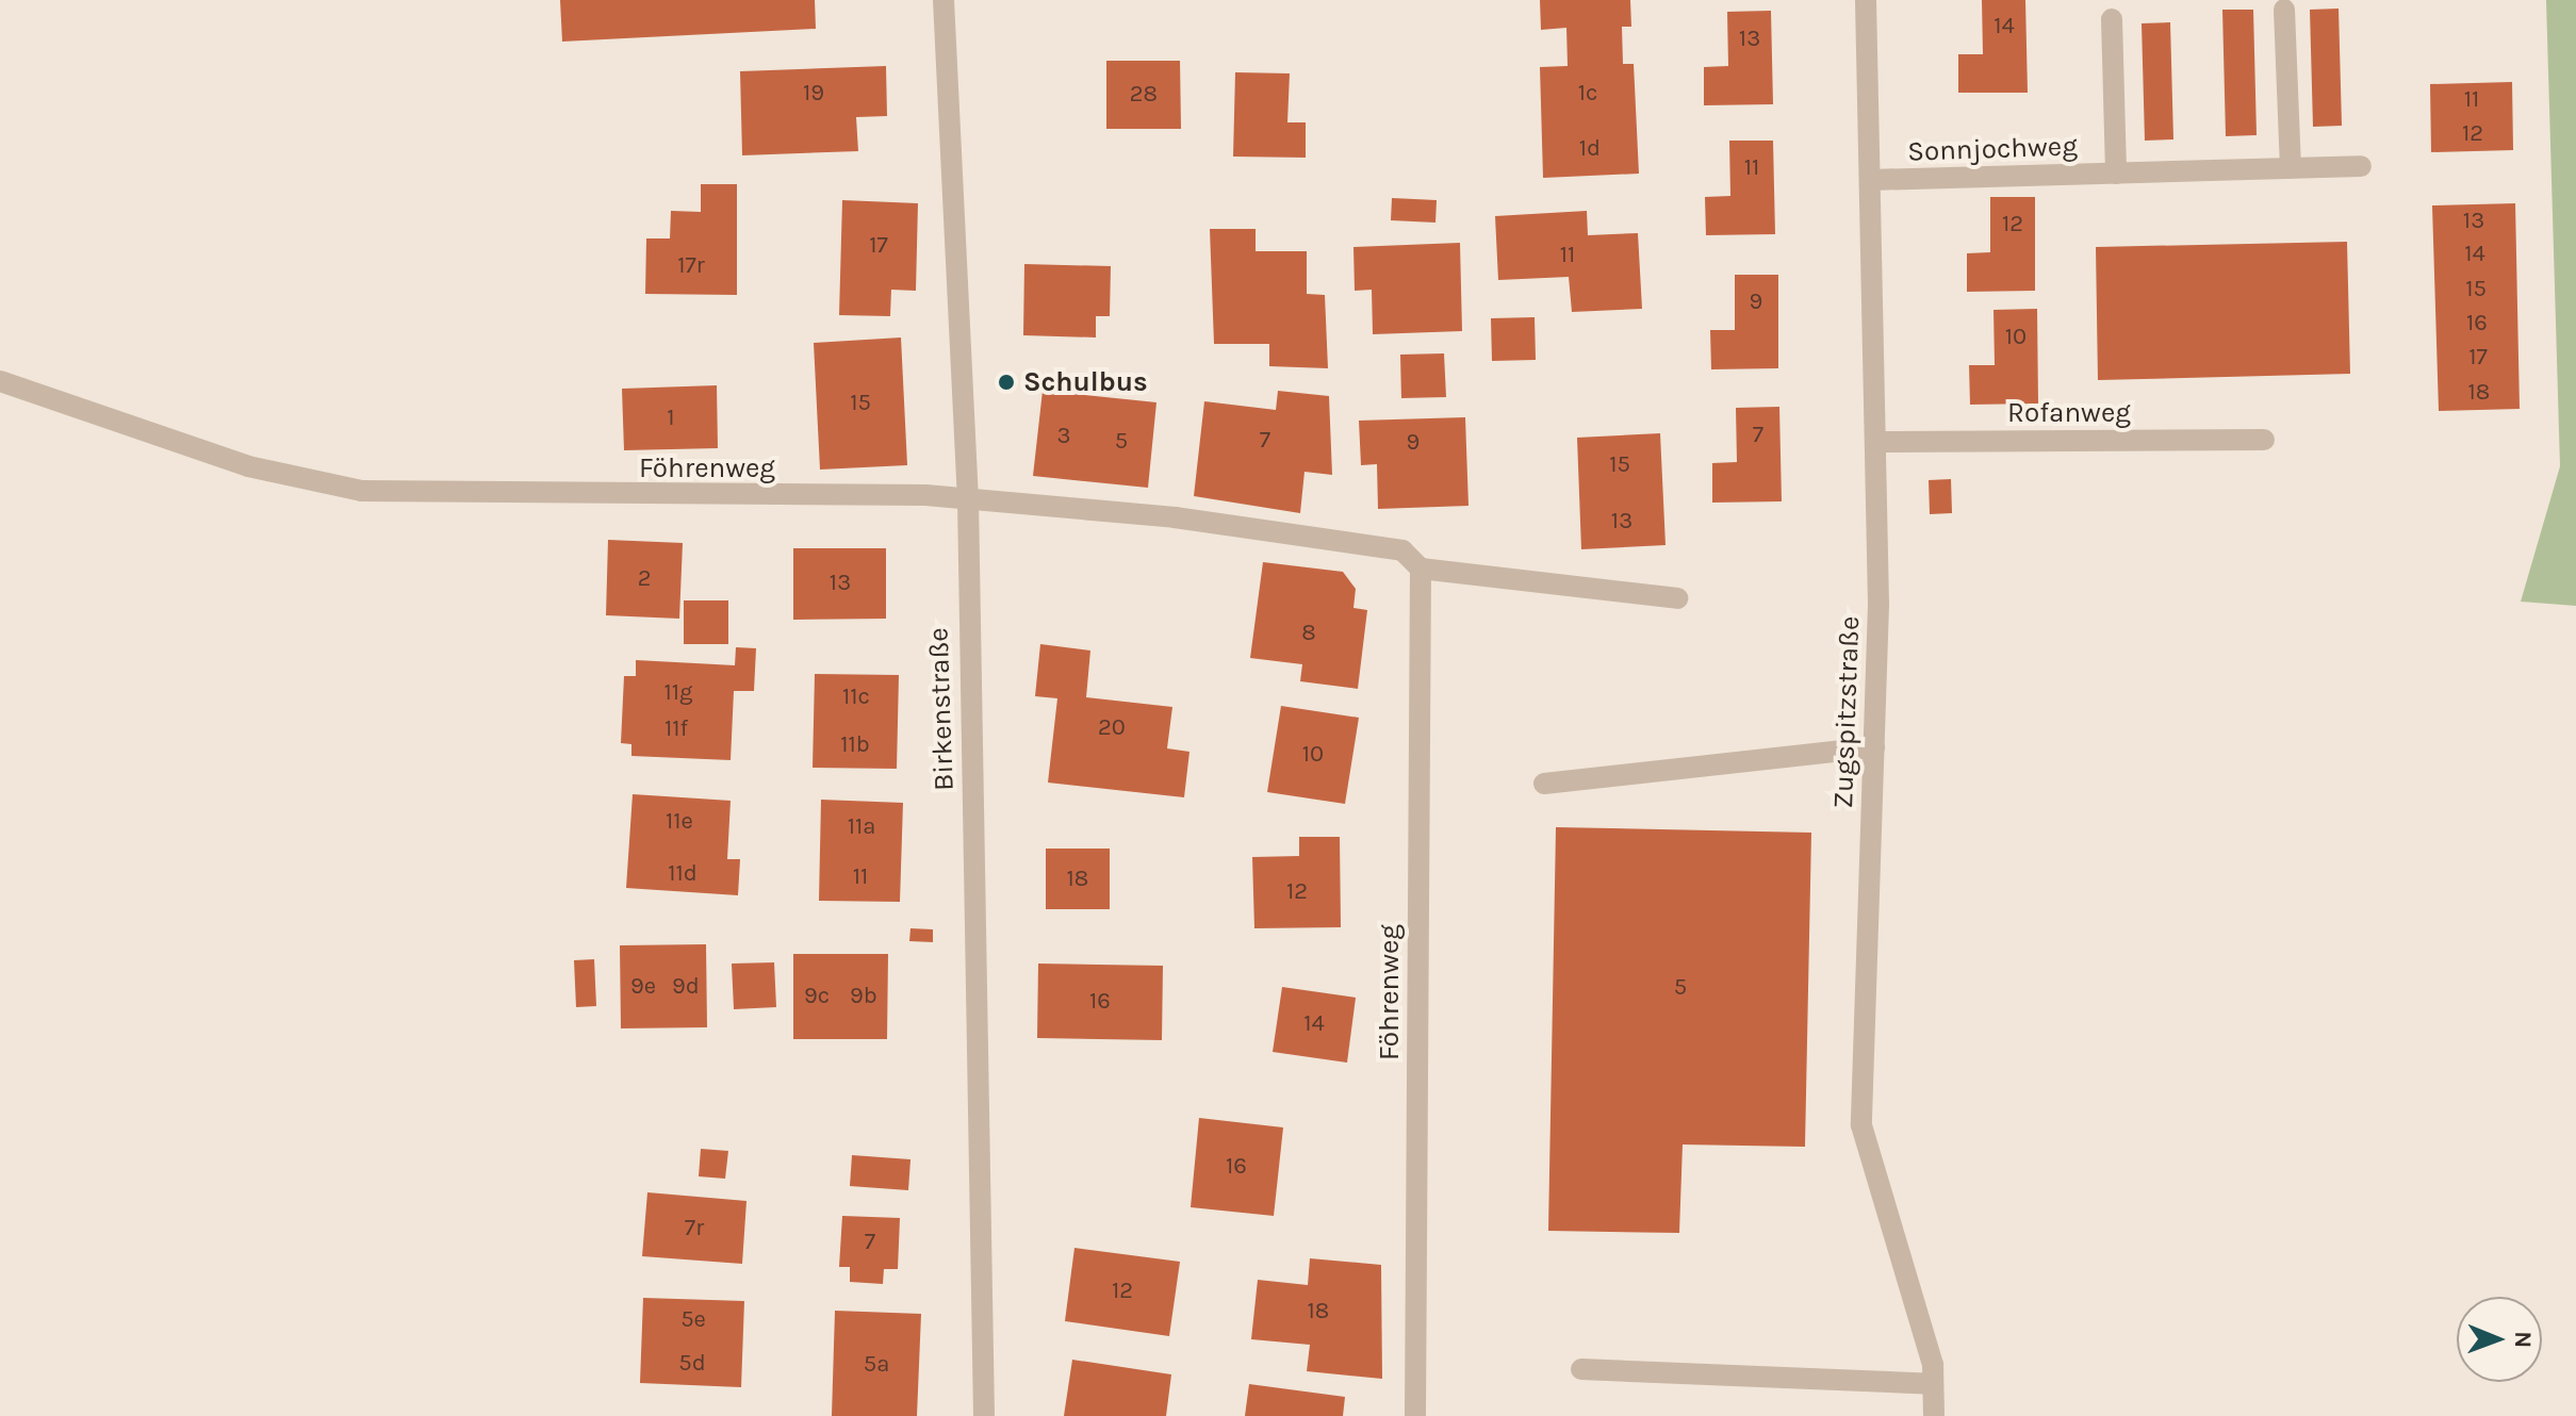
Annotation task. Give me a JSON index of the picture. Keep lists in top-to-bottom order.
{
  "streets": {
    "street": [
      "Sonnjochweg",
      "Rofanweg",
      "Föhrenweg",
      "Birkenstraße",
      "Zugspitzstraße"
    ]
  },
  "crossings": [
    ["Sonnjochweg", "Zugspitzstraße"],
    ["Rofanweg", "Zugspitzstraße"],
    ["Föhrenweg", "Birkenstraße"]
  ],
  "places": ["Schulbus"],
  "house_numbers": [
    "14",
    "13",
    "19",
    "1c",
    "28",
    "11",
    "12",
    "1d",
    "11",
    "13",
    "12",
    "17",
    "14",
    "11",
    "17r",
    "15",
    "9",
    "16",
    "10",
    "17",
    "18",
    "15",
    "1",
    "7",
    "3",
    "7",
    "5",
    "9",
    "15",
    "13",
    "2",
    "13",
    "8",
    "11g",
    "11c",
    "20",
    "11f",
    "11b",
    "10",
    "11e",
    "11a",
    "11d",
    "11",
    "18",
    "12",
    "9e",
    "9d",
    "5",
    "9c",
    "9b",
    "16",
    "14",
    "16",
    "7r",
    "7",
    "12",
    "18",
    "5e",
    "5d",
    "5a"
  ],
  "north": "right"
}
